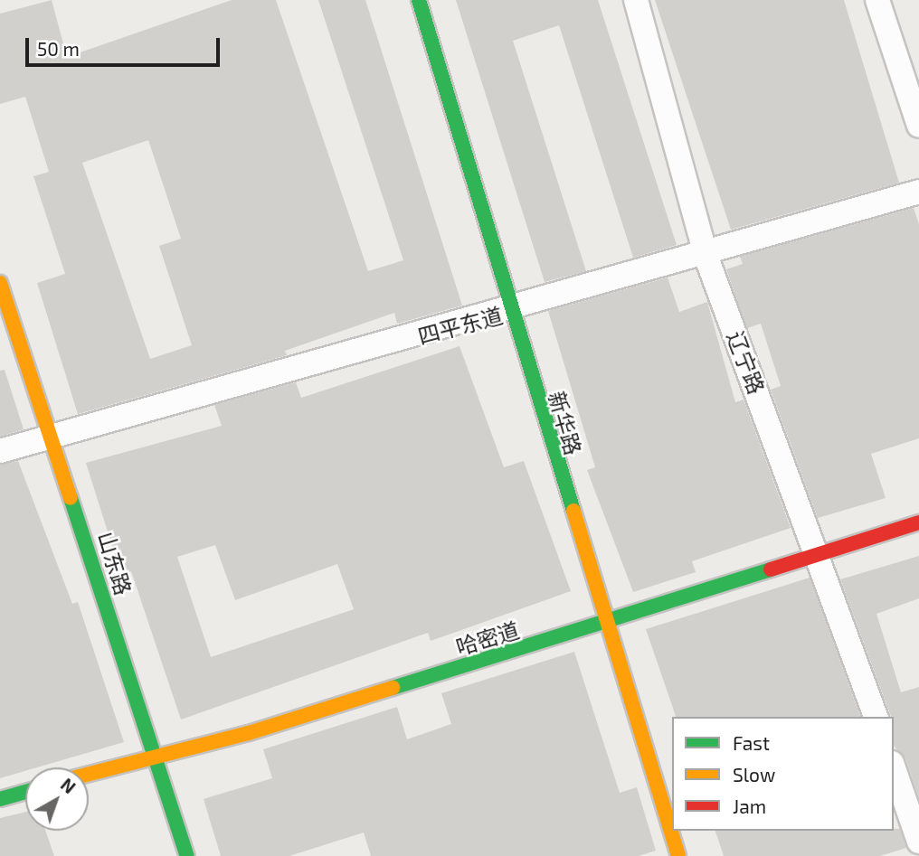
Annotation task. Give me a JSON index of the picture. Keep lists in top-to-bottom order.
{
  "streets": {
    "street": [
      "四平东道",
      "辽宁路",
      "新华路",
      "山东路",
      "哈密道"
    ]
  },
  "crossings": [
    ["四平东道", "辽宁路"],
    ["四平东道", "新华路"],
    ["四平东道", "山东路"],
    ["辽宁路", "哈密道"],
    ["新华路", "哈密道"],
    ["山东路", "哈密道"]
  ],
  "legend": ["Fast", "Slow", "Jam"],
  "scale_bar": "50 m",
  "north": "top right"
}
